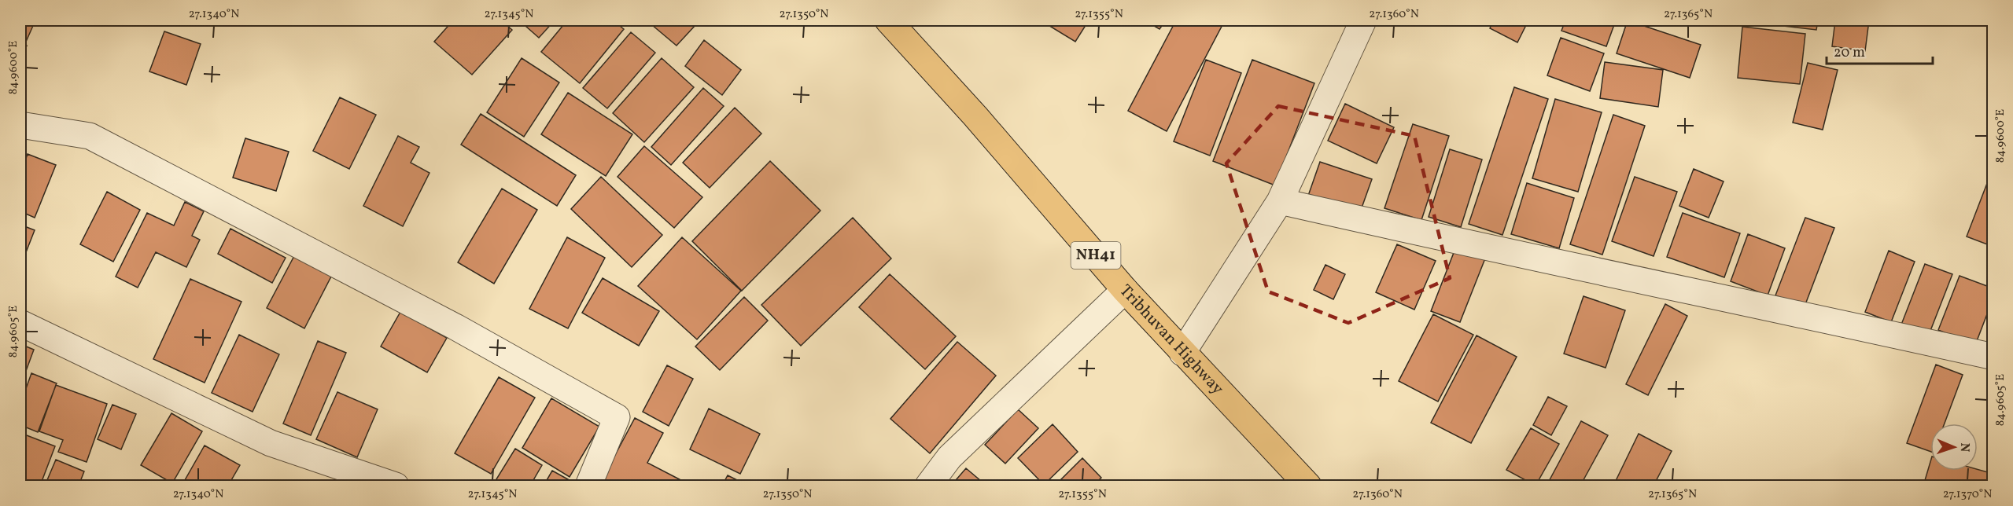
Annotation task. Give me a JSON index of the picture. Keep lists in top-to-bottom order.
{
  "streets": {
    "highway": ["NH41", "Tribhuvan Highway"]
  },
  "scale_bar": "20 m",
  "north": "right",
  "coordinates": [
    "27.1340°N",
    "27.1345°N",
    "27.1350°N",
    "27.1355°N",
    "27.1360°N",
    "27.1365°N",
    "84.9600°E",
    "84.9605°E",
    "27.1370°N"
  ]
}
